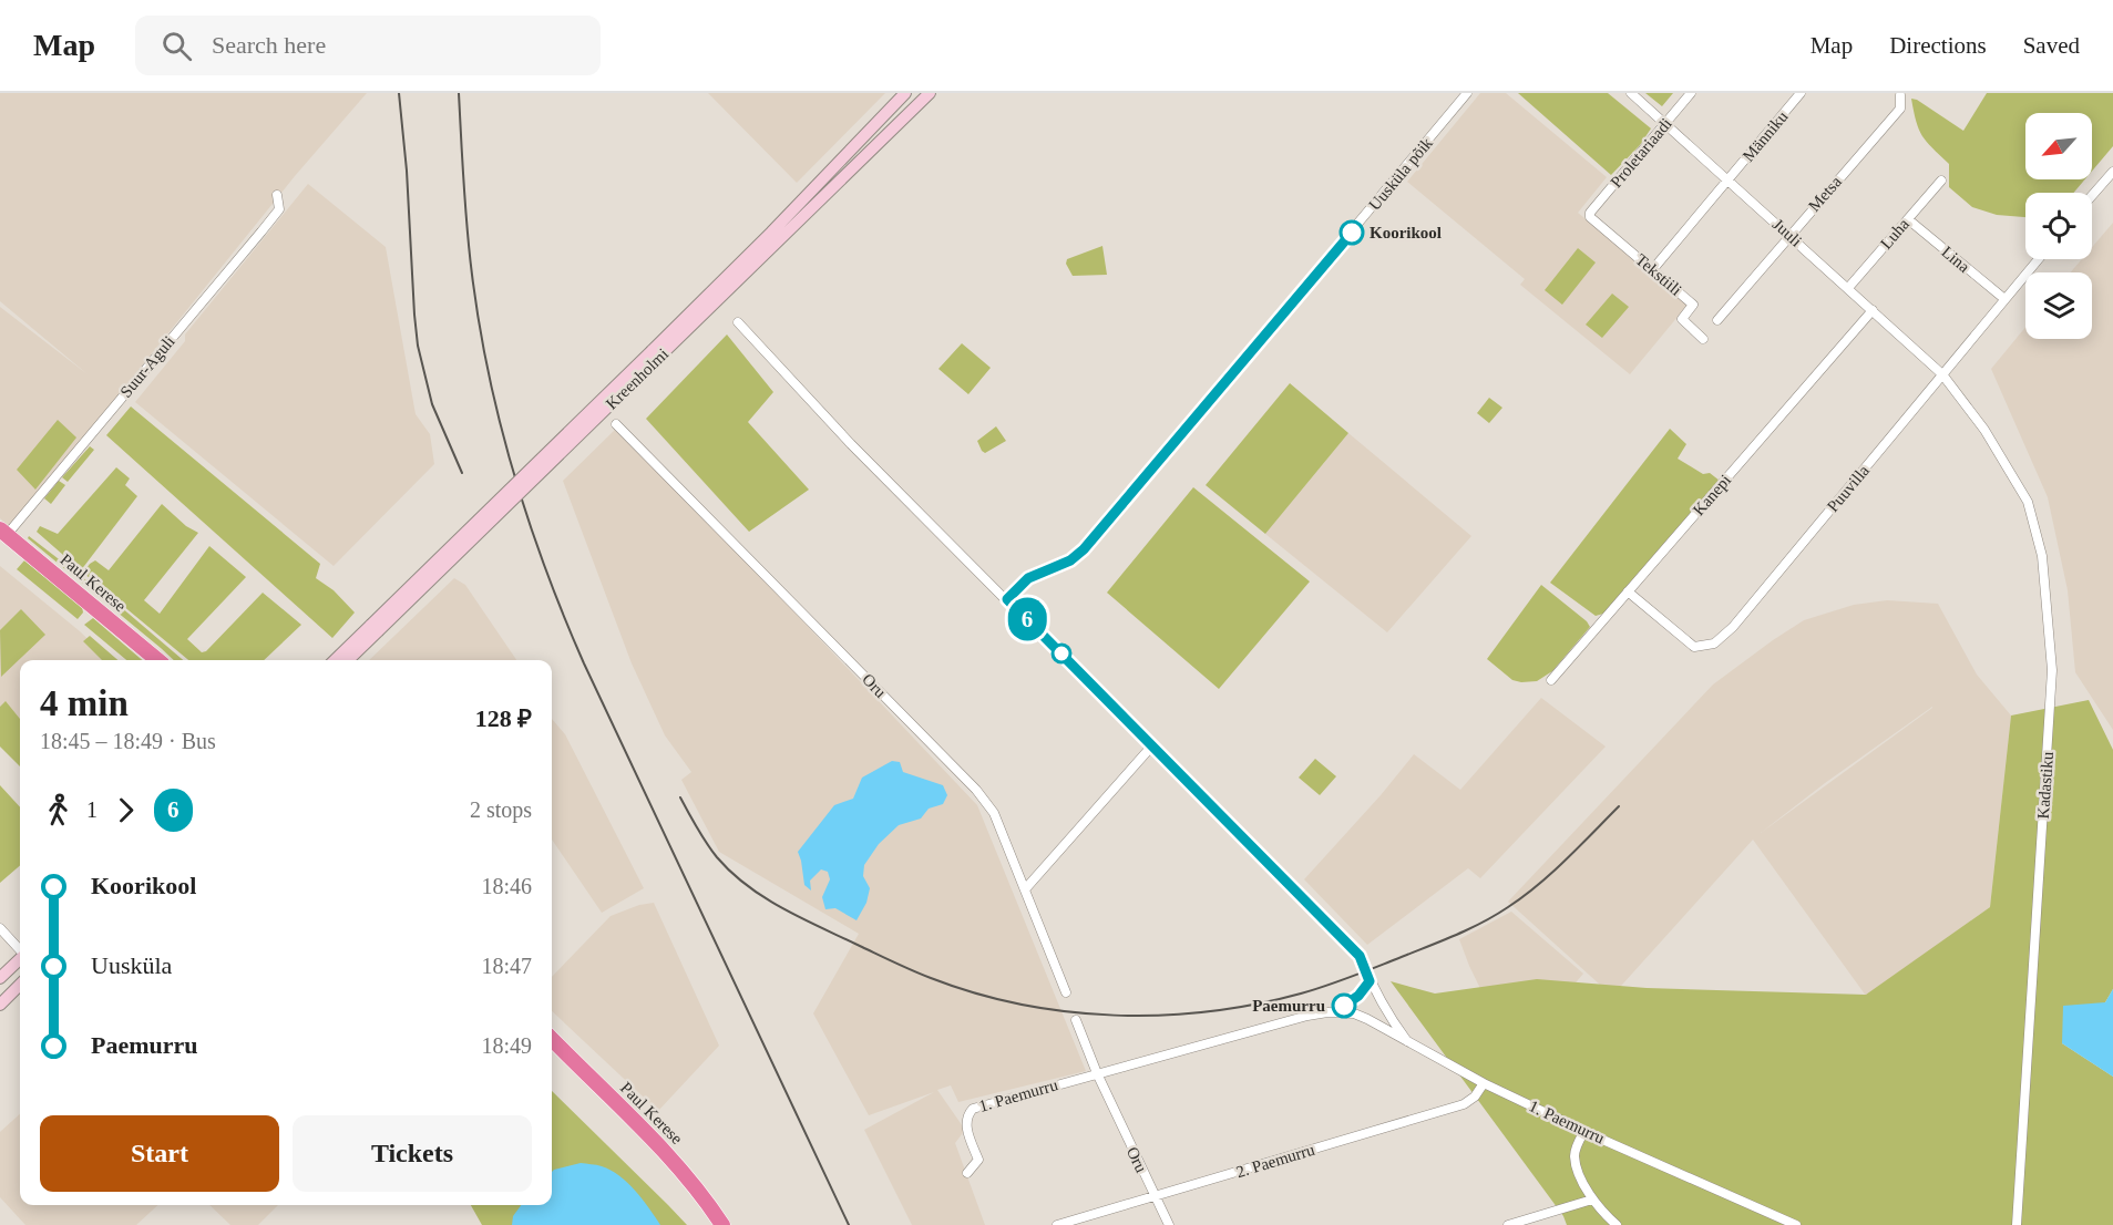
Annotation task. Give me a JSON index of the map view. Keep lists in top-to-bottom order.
{
  "streets": {
    "highway": ["Paul Kerese"],
    "main road": ["Kreenholmi"],
    "street": [
      "Männiku",
      "Proletariaadi",
      "Uusküla põik",
      "Metsa",
      "Juuli",
      "Luha",
      "Lina",
      "Tekstiili",
      "Suur-Aguli",
      "Puuvilla",
      "Kanepi",
      "Oru",
      "Kadastiku",
      "1. Paemurru",
      "2. Paemurru"
    ]
  },
  "crossings": [
    ["Männiku", "Juuli"],
    ["Männiku", "Tekstiili"],
    ["Proletariaadi", "Juuli"],
    ["Proletariaadi", "Tekstiili"],
    ["Uusküla põik", "1. Paemurru"],
    ["Metsa", "Juuli"],
    ["Juuli", "Luha"],
    ["Juuli", "Puuvilla"],
    ["Juuli", "Kanepi"],
    ["Juuli", "Kadastiku"],
    ["Luha", "Lina"],
    ["Lina", "Puuvilla"],
    ["Suur-Aguli", "Paul Kerese"],
    ["Puuvilla", "Kanepi"],
    ["Puuvilla", "Kadastiku"],
    ["Oru", "1. Paemurru"],
    ["Oru", "2. Paemurru"],
    ["1. Paemurru", "2. Paemurru"]
  ],
  "places": ["Koorikool", "Paemurru"],
  "lines": ["bus line 6"],
  "north": "bottom left",
  "page": {
    "header": "Map",
    "search": "Search here",
    "nav": ["Map", "Directions", "Saved"],
    "on_map": "6",
    "heading": ["4 min", "18:45 – 18:49 · Bus", "128 ₽"],
    "legs": ["1", "6", "2 stops"],
    "list": [
      {
        "name": "Koorikool",
        "value": "18:46"
      },
      {
        "name": "Uusküla",
        "value": "18:47"
      },
      {
        "name": "Paemurru",
        "value": "18:49"
      }
    ],
    "buttons": ["Start", "Tickets"]
  }
}
